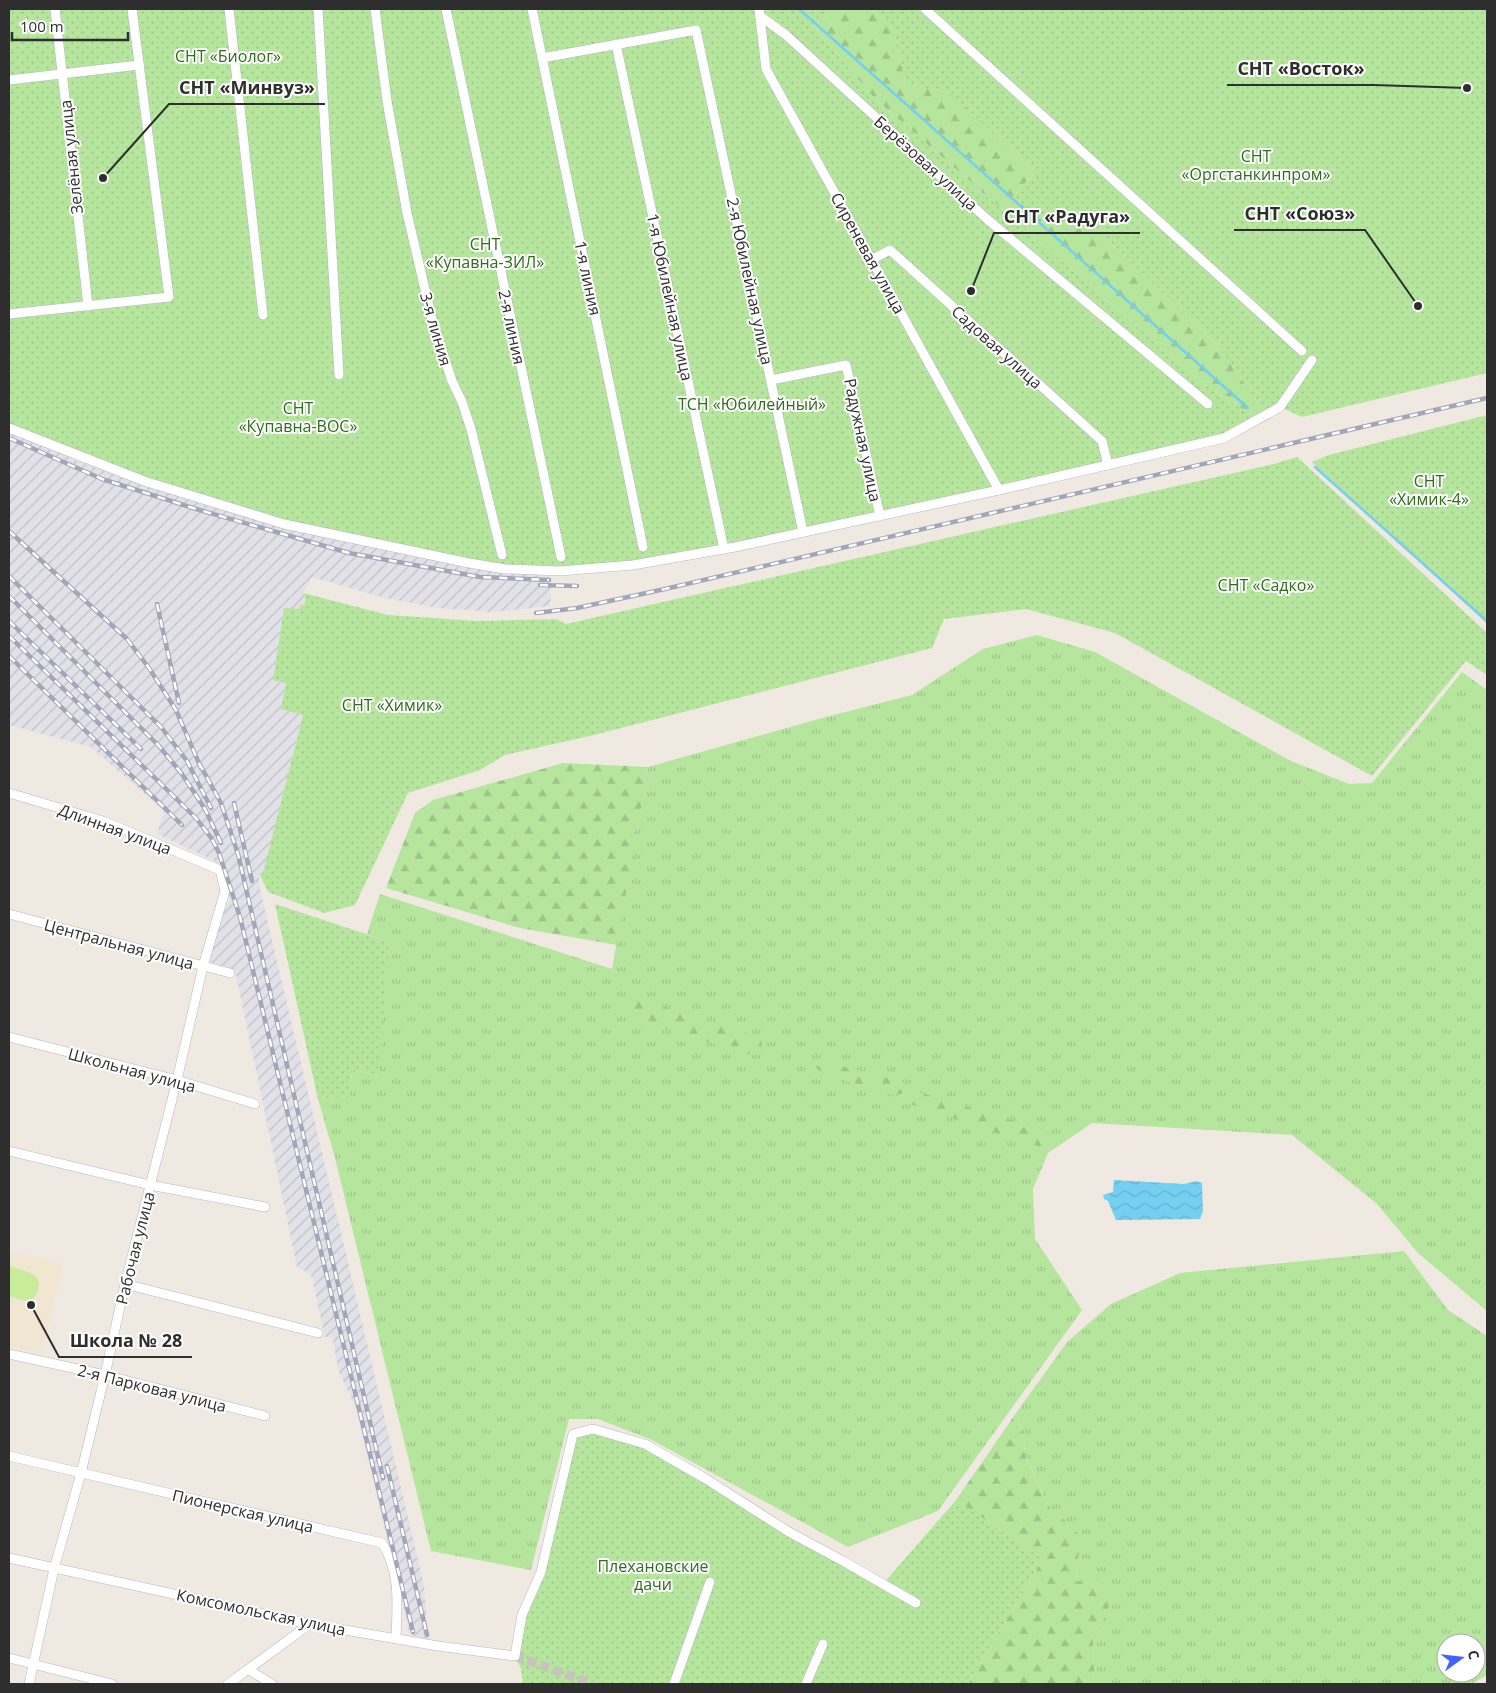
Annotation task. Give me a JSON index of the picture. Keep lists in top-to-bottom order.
{
  "streets": {
    "street": [
      "Зелёная улица",
      "Берёзовая улица",
      "Сиреневая улица",
      "1-я линия",
      "2-я Юбилейная улица",
      "1-я Юбилейная улица",
      "2-я линия",
      "3-я линия",
      "Садовая улица",
      "Радужная улица",
      "Длинная улица",
      "Центральная улица",
      "Школьная улица",
      "Рабочая улица",
      "2-я Парковая улица",
      "Пионерская улица",
      "Комсомольская улица"
    ]
  },
  "crossings": [
    ["Берёзовая улица", "Сиреневая улица"],
    ["Сиреневая улица", "Садовая улица"],
    ["2-я Юбилейная улица", "1-я Юбилейная улица"],
    ["2-я Юбилейная улица", "Радужная улица"],
    ["Длинная улица", "Рабочая улица"],
    ["Центральная улица", "Рабочая улица"],
    ["Школьная улица", "Рабочая улица"],
    ["Рабочая улица", "2-я Парковая улица"],
    ["Рабочая улица", "Пионерская улица"],
    ["Рабочая улица", "Комсомольская улица"],
    ["Пионерская улица", "Комсомольская улица"]
  ],
  "parks": [
    "СНТ «Биолог»",
    "СНТ «Оргстанкинпром»",
    "СНТ «Купавна-ЗИЛ»",
    "ТСН «Юбилейный»",
    "СНТ «Купавна-ВОС»",
    "СНТ «Химик-4»",
    "СНТ «Садко»",
    "СНТ «Химик»",
    "Плехановские дачи"
  ],
  "places": [
    "СНТ «Восток»",
    "СНТ «Минвуз»",
    "СНТ «Радуга»",
    "СНТ «Союз»",
    "Школа № 28"
  ],
  "scale_bar": "100 m",
  "north": "right"
}
